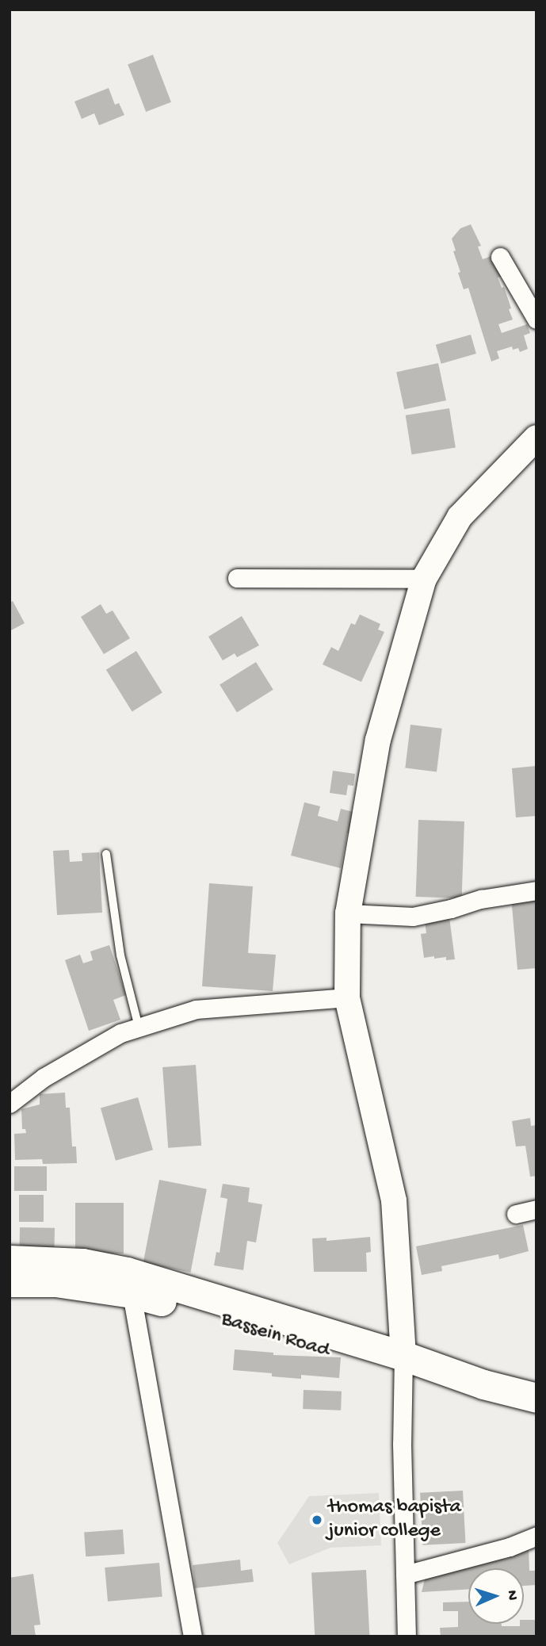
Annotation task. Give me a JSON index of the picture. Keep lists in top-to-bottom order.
{
  "places": ["thomas bapista junior college"],
  "north": "right"
}
